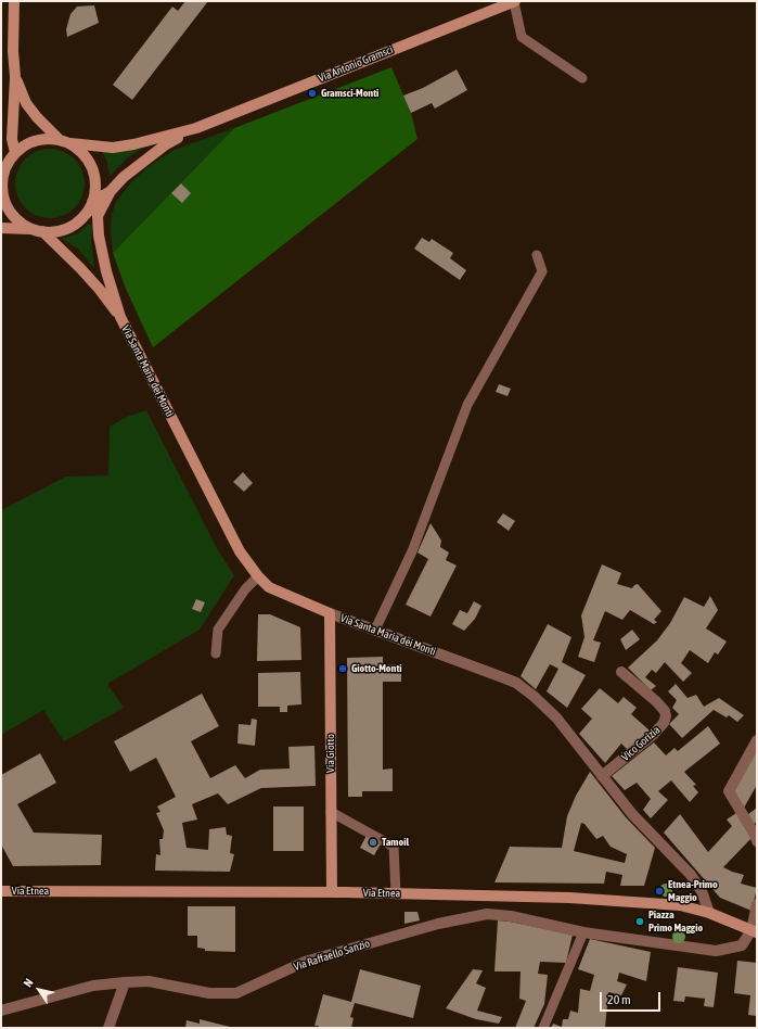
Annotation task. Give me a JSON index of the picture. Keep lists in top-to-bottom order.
{
  "streets": {
    "main road": [
      "Via Antonio Gramsci",
      "Via Santa Maria dei Monti",
      "Via Giotto",
      "Via Etnea"
    ],
    "street": ["Vico Gorizia", "Via Raffaello Sanzio"]
  },
  "crossings": [
    ["Via Santa Maria dei Monti", "Vico Gorizia"],
    ["Via Santa Maria dei Monti", "Via Giotto"],
    ["Via Santa Maria dei Monti", "Via Etnea"],
    ["Via Giotto", "Via Etnea"],
    ["Via Etnea", "Via Raffaello Sanzio"]
  ],
  "places": [
    "Gramsci-Monti",
    "Giotto-Monti",
    "Tamoil",
    "Etnea-Primo Maggio",
    "Piazza Primo Maggio"
  ],
  "scale_bar": "20 m",
  "north": "top left"
}
